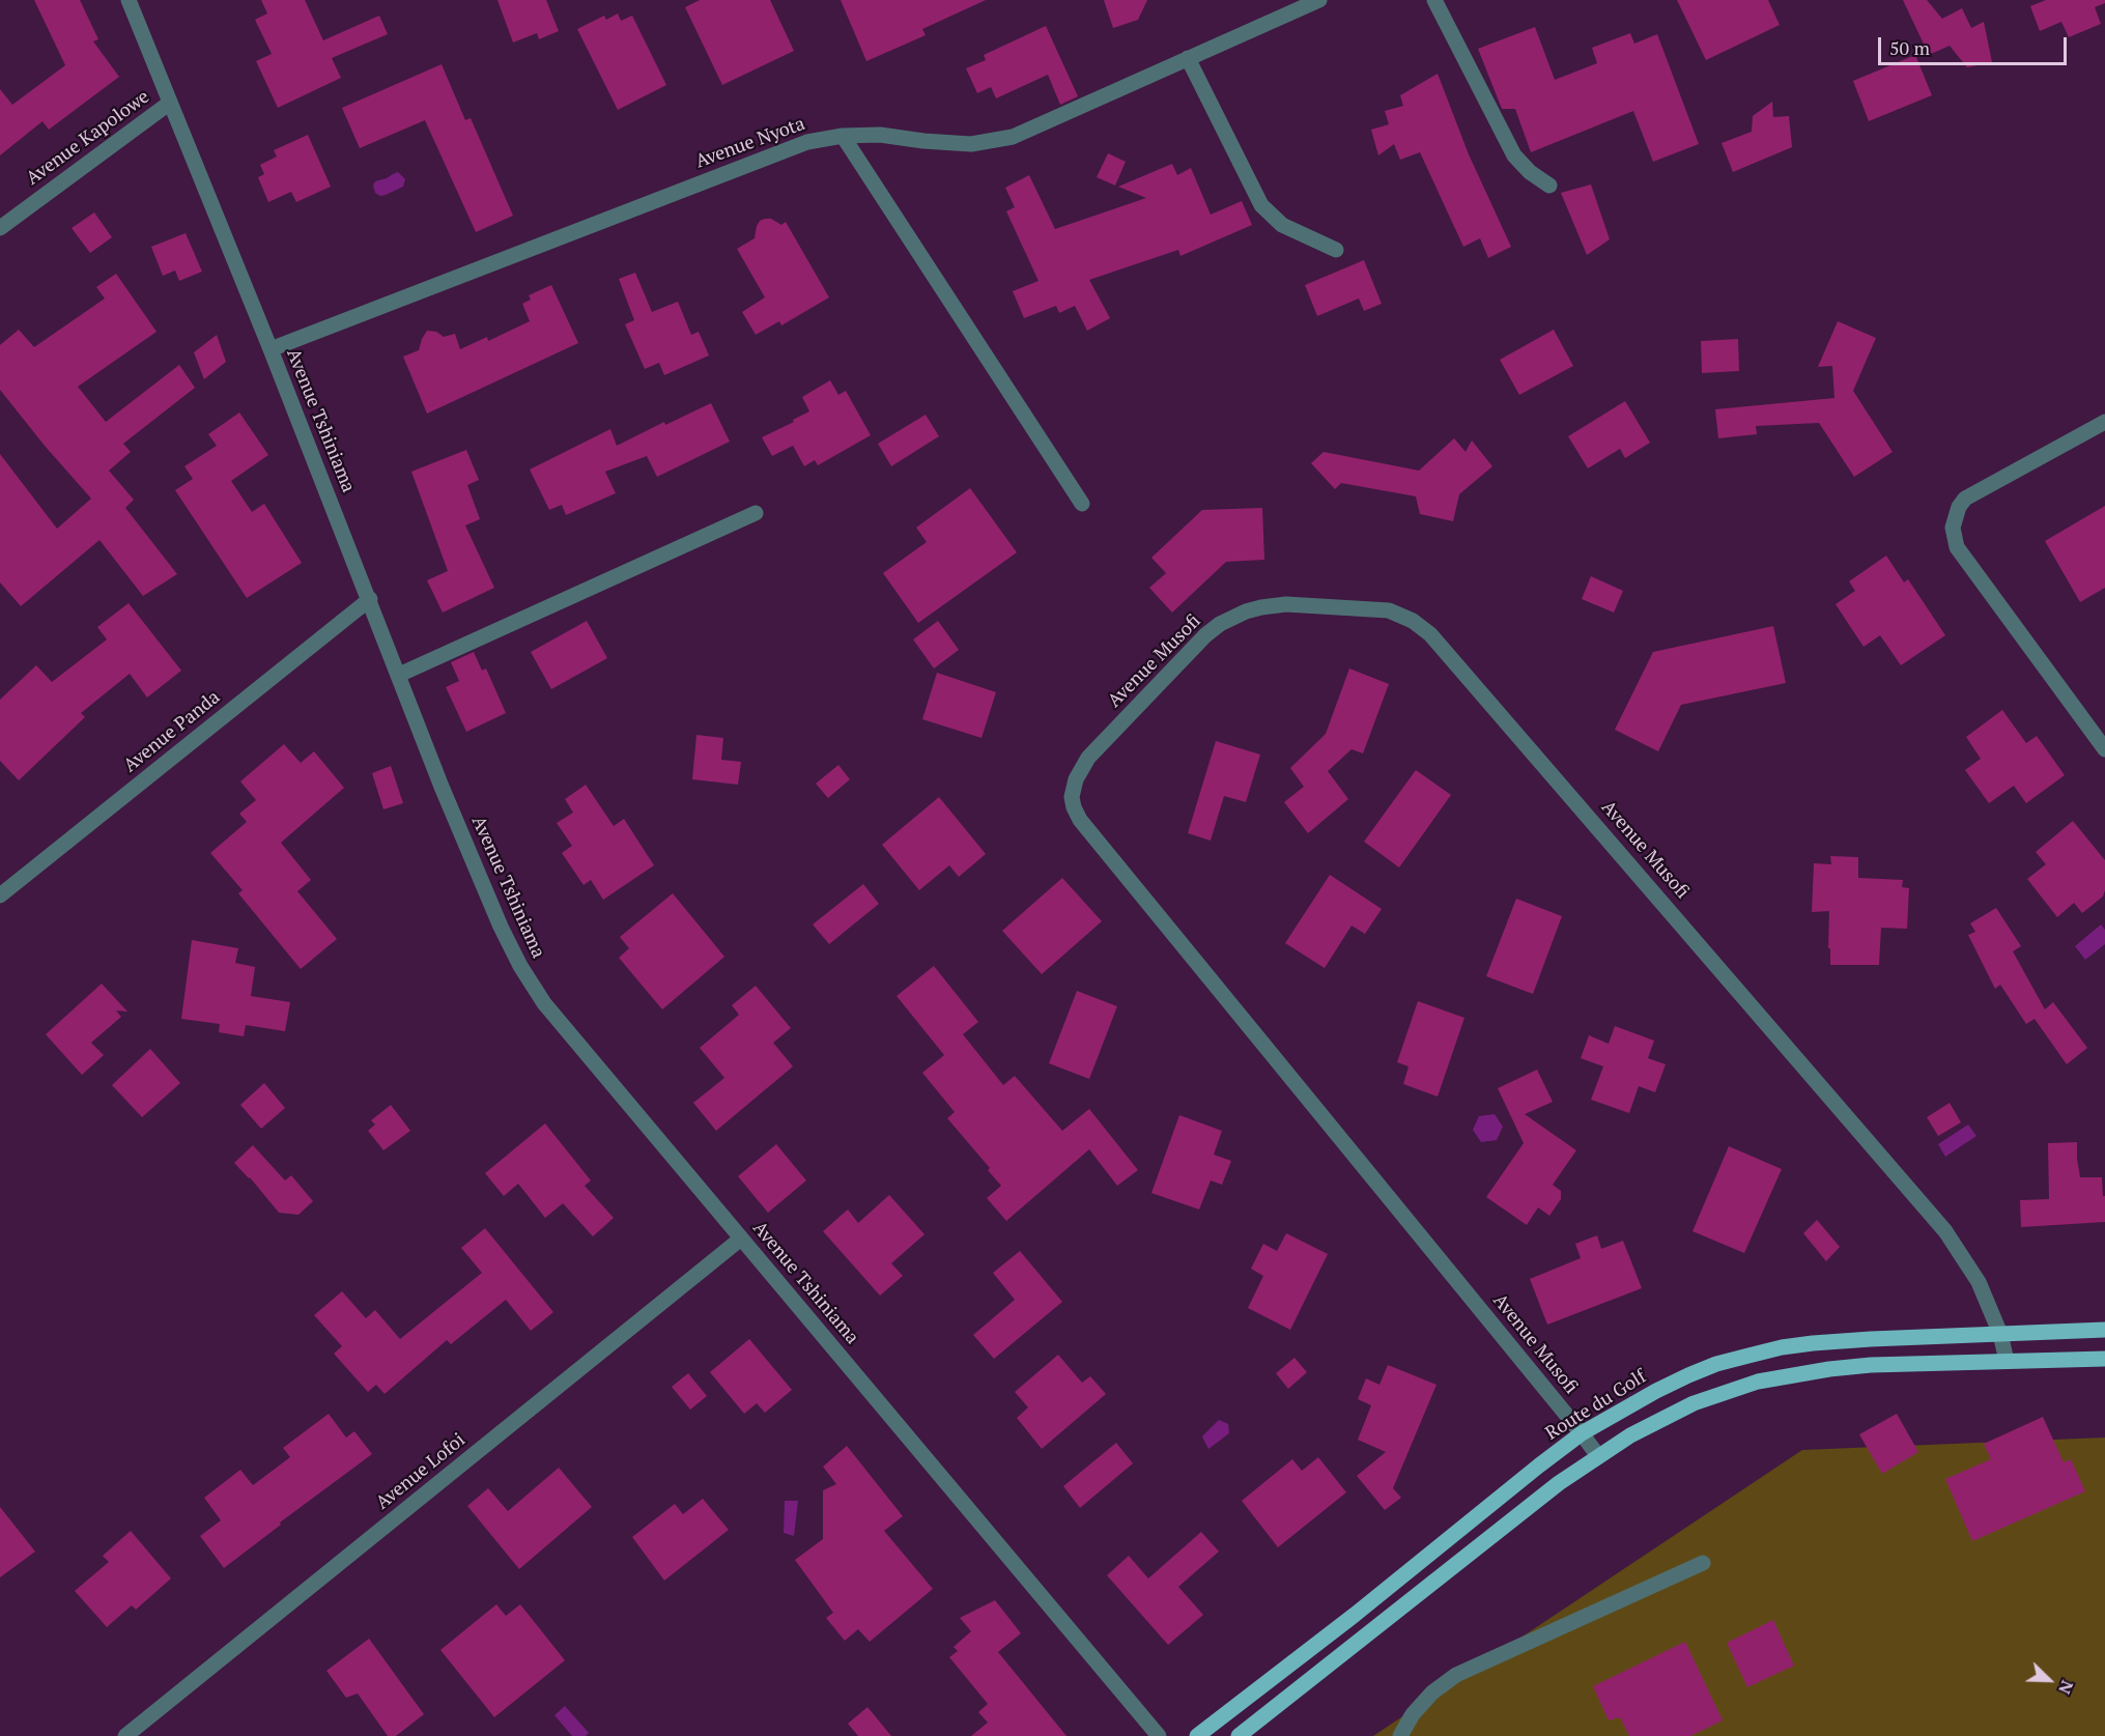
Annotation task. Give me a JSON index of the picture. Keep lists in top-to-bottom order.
{
  "streets": {
    "main road": ["Route du Golf"],
    "street": [
      "Avenue Kapolowe",
      "Avenue Nyota",
      "Avenue Tshiniama",
      "Avenue Musofi",
      "Avenue Panda",
      "Avenue Lofoi"
    ]
  },
  "crossings": [
    ["Avenue Kapolowe", "Avenue Tshiniama"],
    ["Avenue Nyota", "Avenue Tshiniama"],
    ["Avenue Tshiniama", "Avenue Panda"],
    ["Avenue Tshiniama", "Avenue Lofoi"],
    ["Avenue Musofi", "Route du Golf"]
  ],
  "scale_bar": "50 m",
  "north": "bottom right"
}
